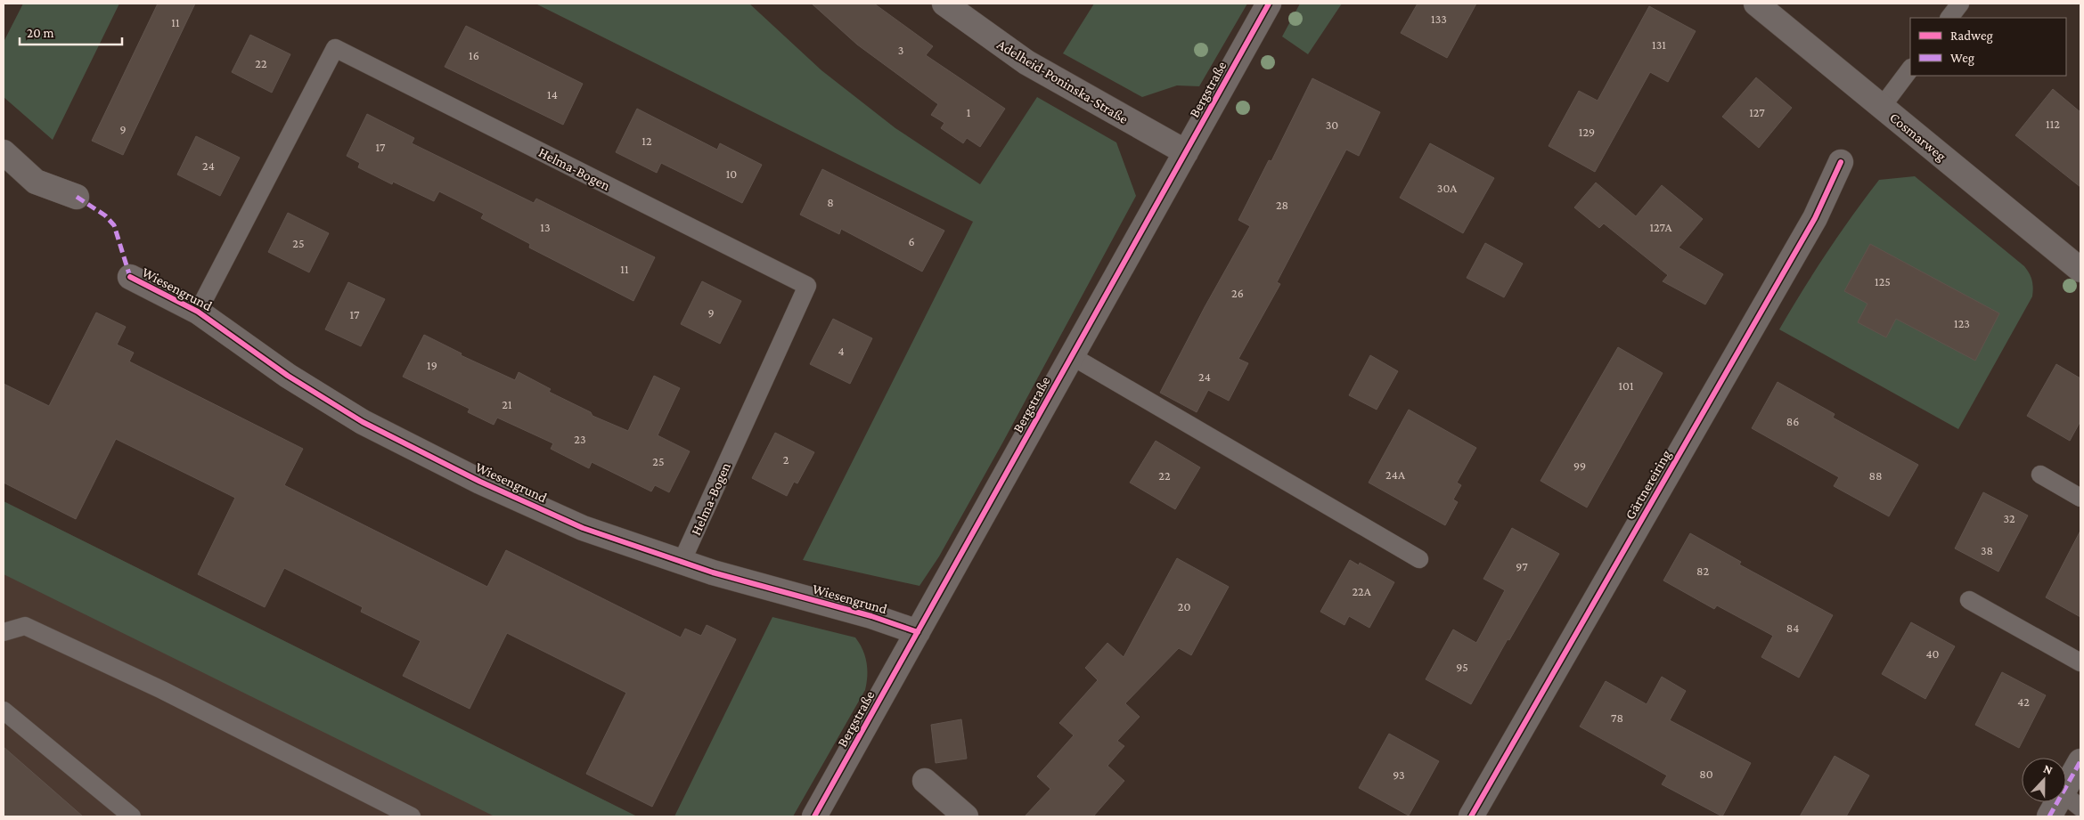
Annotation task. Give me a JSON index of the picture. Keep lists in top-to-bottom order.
{
  "streets": {
    "street": [
      "Adelheid-Poninska-Straße",
      "Bergstraße",
      "Cosmarweg",
      "Wiesengrund",
      "Gärtnereiring"
    ],
    "lane": ["Helma-Bogen"]
  },
  "crossings": [
    ["Adelheid-Poninska-Straße", "Bergstraße"],
    ["Bergstraße", "Wiesengrund"],
    ["Helma-Bogen", "Wiesengrund"]
  ],
  "house_numbers": [
    "133",
    "11",
    "131",
    "3",
    "16",
    "22",
    "14",
    "1",
    "127",
    "112",
    "30",
    "9",
    "129",
    "12",
    "17",
    "24",
    "10",
    "30A",
    "8",
    "28",
    "13",
    "127A",
    "6",
    "25",
    "11",
    "125",
    "26",
    "9",
    "17",
    "123",
    "4",
    "19",
    "24",
    "101",
    "21",
    "86",
    "23",
    "2",
    "25",
    "99",
    "24A",
    "22",
    "88",
    "32",
    "38",
    "97",
    "82",
    "22A",
    "20",
    "84",
    "40",
    "95",
    "42",
    "78",
    "80",
    "93"
  ],
  "legend": ["Radweg", "Weg"],
  "scale_bar": "20 m",
  "north": "top"
}
